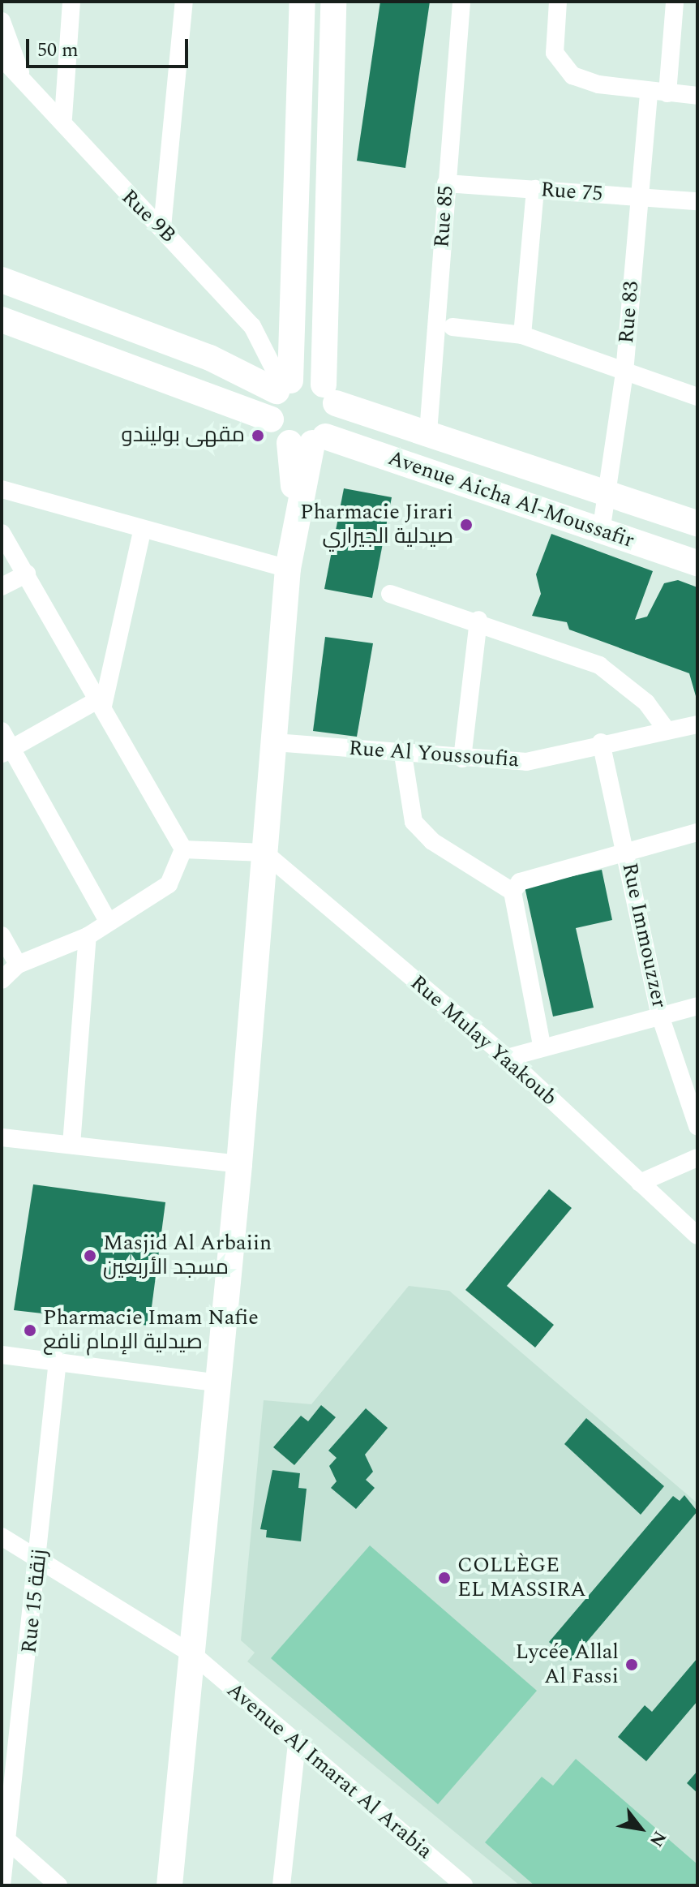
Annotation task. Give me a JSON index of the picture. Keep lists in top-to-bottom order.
{
  "streets": {
    "street": [
      "Rue 75",
      "Rue 9B",
      "Rue 85",
      "Rue 83",
      "Avenue Aicha Al-Moussafir",
      "Rue Al Youssoufia",
      "Rue Immouzzer",
      "Rue Mulay Yaakoub",
      "Rue 15 زنقة",
      "Avenue Al Imarat Al Arabia"
    ]
  },
  "crossings": [
    ["Rue 75", "Rue 85"],
    ["Rue 75", "Rue 83"],
    ["Rue 9B", "Avenue Aicha Al-Moussafir"],
    ["Rue 85", "Avenue Aicha Al-Moussafir"],
    ["Rue 83", "Avenue Aicha Al-Moussafir"],
    ["Rue Al Youssoufia", "Rue Immouzzer"],
    ["Rue 15 زنقة", "Avenue Al Imarat Al Arabia"]
  ],
  "places": [
    "مقهى بوليندو",
    "Pharmacie Jirari صيدلية الجيراري",
    "Masjid Al Arbaiin مسجد الأربعين",
    "Pharmacie Imam Nafie صيدلية الإمام نافع",
    "COLLÈGE EL MASSIRA",
    "Lycée Allal Al Fassi"
  ],
  "scale_bar": "50 m",
  "north": "bottom right"
}
